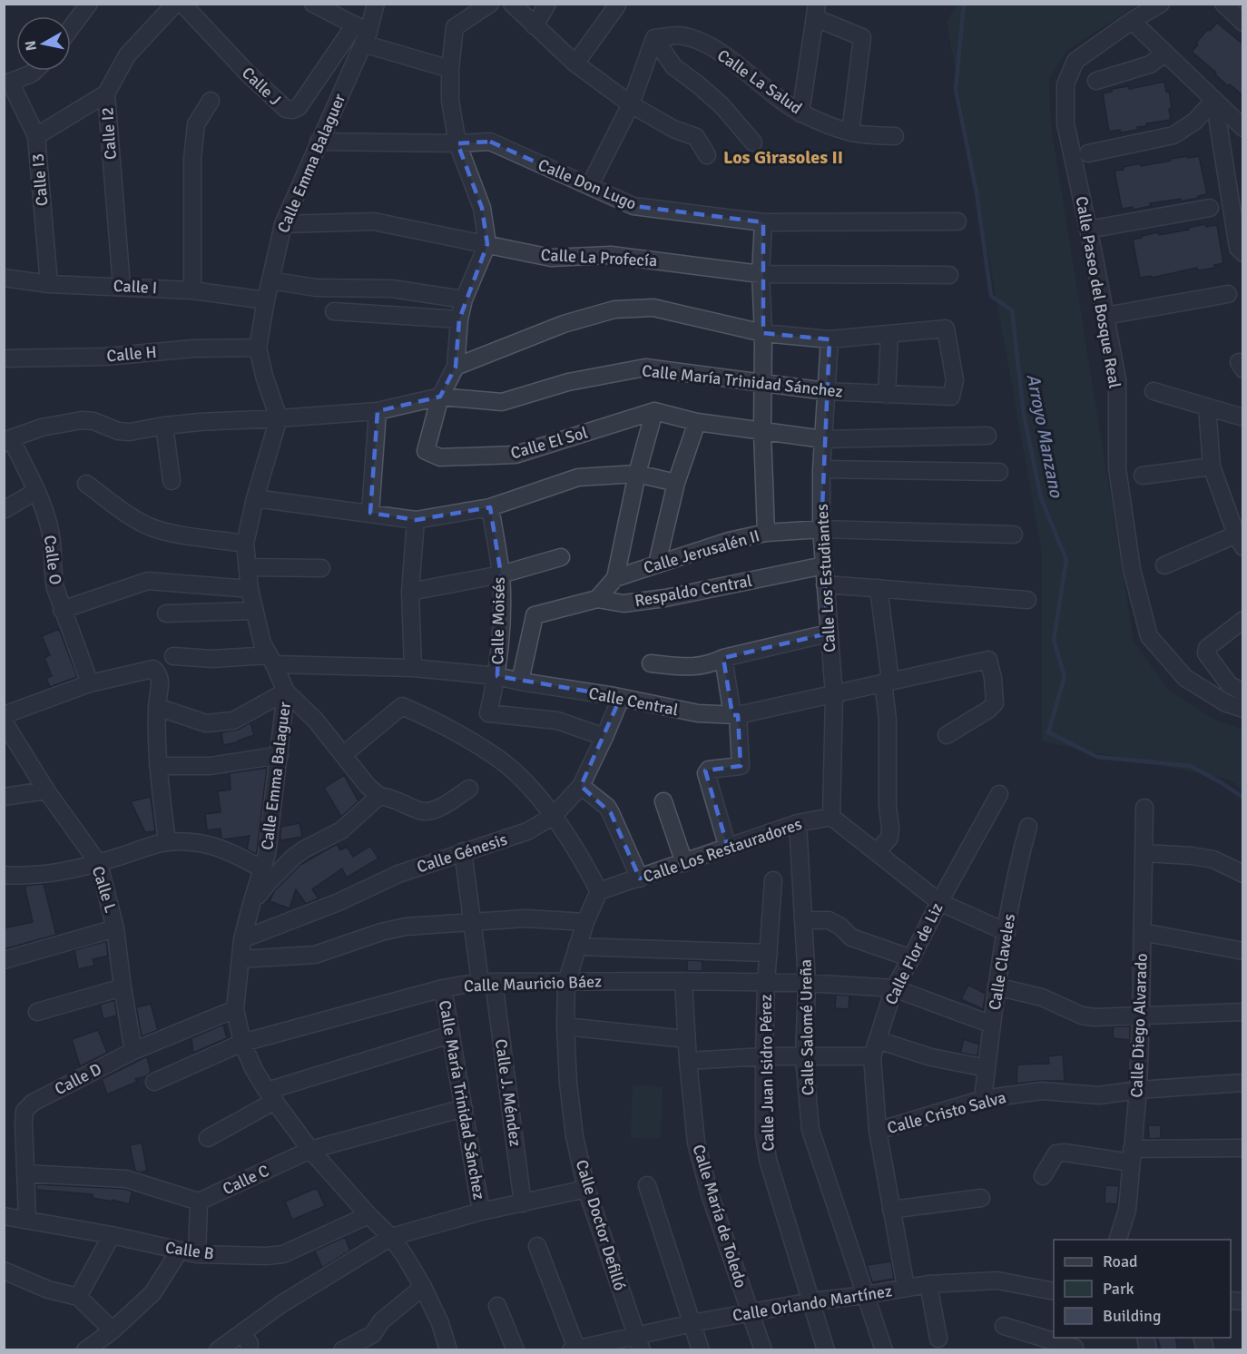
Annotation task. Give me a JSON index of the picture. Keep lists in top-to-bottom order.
{
  "streets": {
    "street": [
      "Calle La Salud",
      "Calle J",
      "Calle I2",
      "Calle Emma Balaguer",
      "Calle I3",
      "Calle Don Lugo",
      "Calle La Profecía",
      "Calle I",
      "Calle Paseo del Bosque Real",
      "Calle H",
      "Calle María Trinidad Sánchez",
      "Calle El Sol",
      "Calle Jerusalén II",
      "Calle O",
      "Calle Los Estudiantes",
      "Respaldo Central",
      "Calle Moisés",
      "Calle Central",
      "Calle Los Restauradores",
      "Calle Génesis",
      "Calle L",
      "Calle Flor de Liz",
      "Calle Claveles",
      "Calle Mauricio Báez",
      "Calle Diego Alvarado",
      "Calle Salomé Ureña",
      "Calle Juan Isidro Pérez",
      "Calle D",
      "Calle J. Méndez",
      "Calle Cristo Salva",
      "Calle C",
      "Calle María de Toledo",
      "Calle Doctor Defilló",
      "Calle B",
      "Calle Orlando Martínez"
    ]
  },
  "crossings": [
    ["Calle J", "Calle Emma Balaguer"],
    ["Calle I2", "Calle I"],
    ["Calle Emma Balaguer", "Calle Don Lugo"],
    ["Calle Emma Balaguer", "Calle La Profecía"],
    ["Calle Emma Balaguer", "Calle I"],
    ["Calle Emma Balaguer", "Calle H"],
    ["Calle Emma Balaguer", "Calle María Trinidad Sánchez"],
    ["Calle Emma Balaguer", "Calle Central"],
    ["Calle Emma Balaguer", "Calle Génesis"],
    ["Calle Emma Balaguer", "Calle Mauricio Báez"],
    ["Calle Emma Balaguer", "Calle D"],
    ["Calle Emma Balaguer", "Calle C"],
    ["Calle Emma Balaguer", "Calle B"],
    ["Calle I3", "Calle I"],
    ["Calle La Profecía", "Calle El Sol"],
    ["Calle María Trinidad Sánchez", "Calle El Sol"],
    ["Calle María Trinidad Sánchez", "Calle O"],
    ["Calle María Trinidad Sánchez", "Calle Los Estudiantes"],
    ["Calle María Trinidad Sánchez", "Calle Mauricio Báez"],
    ["Calle María Trinidad Sánchez", "Calle C"],
    ["Calle Jerusalén II", "Calle Los Estudiantes"],
    ["Calle Jerusalén II", "Respaldo Central"],
    ["Calle Los Estudiantes", "Respaldo Central"],
    ["Calle Los Estudiantes", "Calle Central"],
    ["Calle Los Estudiantes", "Calle Los Restauradores"],
    ["Respaldo Central", "Calle Central"],
    ["Calle Moisés", "Calle Central"],
    ["Calle Moisés", "Calle Génesis"],
    ["Calle Central", "Calle Génesis"],
    ["Calle Los Restauradores", "Calle Salomé Ureña"],
    ["Calle Los Restauradores", "Calle Doctor Defilló"],
    ["Calle Génesis", "Calle J. Méndez"],
    ["Calle L", "Calle D"],
    ["Calle Flor de Liz", "Calle Mauricio Báez"],
    ["Calle Flor de Liz", "Calle Cristo Salva"],
    ["Calle Flor de Liz", "Calle Orlando Martínez"],
    ["Calle Claveles", "Calle Mauricio Báez"],
    ["Calle Claveles", "Calle Cristo Salva"],
    ["Calle Mauricio Báez", "Calle Salomé Ureña"],
    ["Calle Mauricio Báez", "Calle Juan Isidro Pérez"],
    ["Calle Mauricio Báez", "Calle J. Méndez"],
    ["Calle Mauricio Báez", "Calle María de Toledo"],
    ["Calle Mauricio Báez", "Calle Doctor Defilló"],
    ["Calle Diego Alvarado", "Calle Cristo Salva"],
    ["Calle Salomé Ureña", "Calle Orlando Martínez"],
    ["Calle Juan Isidro Pérez", "Calle Orlando Martínez"],
    ["Calle D", "Calle B"],
    ["Calle María de Toledo", "Calle Orlando Martínez"],
    ["Calle Doctor Defilló", "Calle Orlando Martínez"]
  ],
  "districts": ["Los Girasoles II"],
  "water": ["Arroyo Manzano"],
  "legend": ["Road", "Park", "Building"],
  "north": "left"
}
